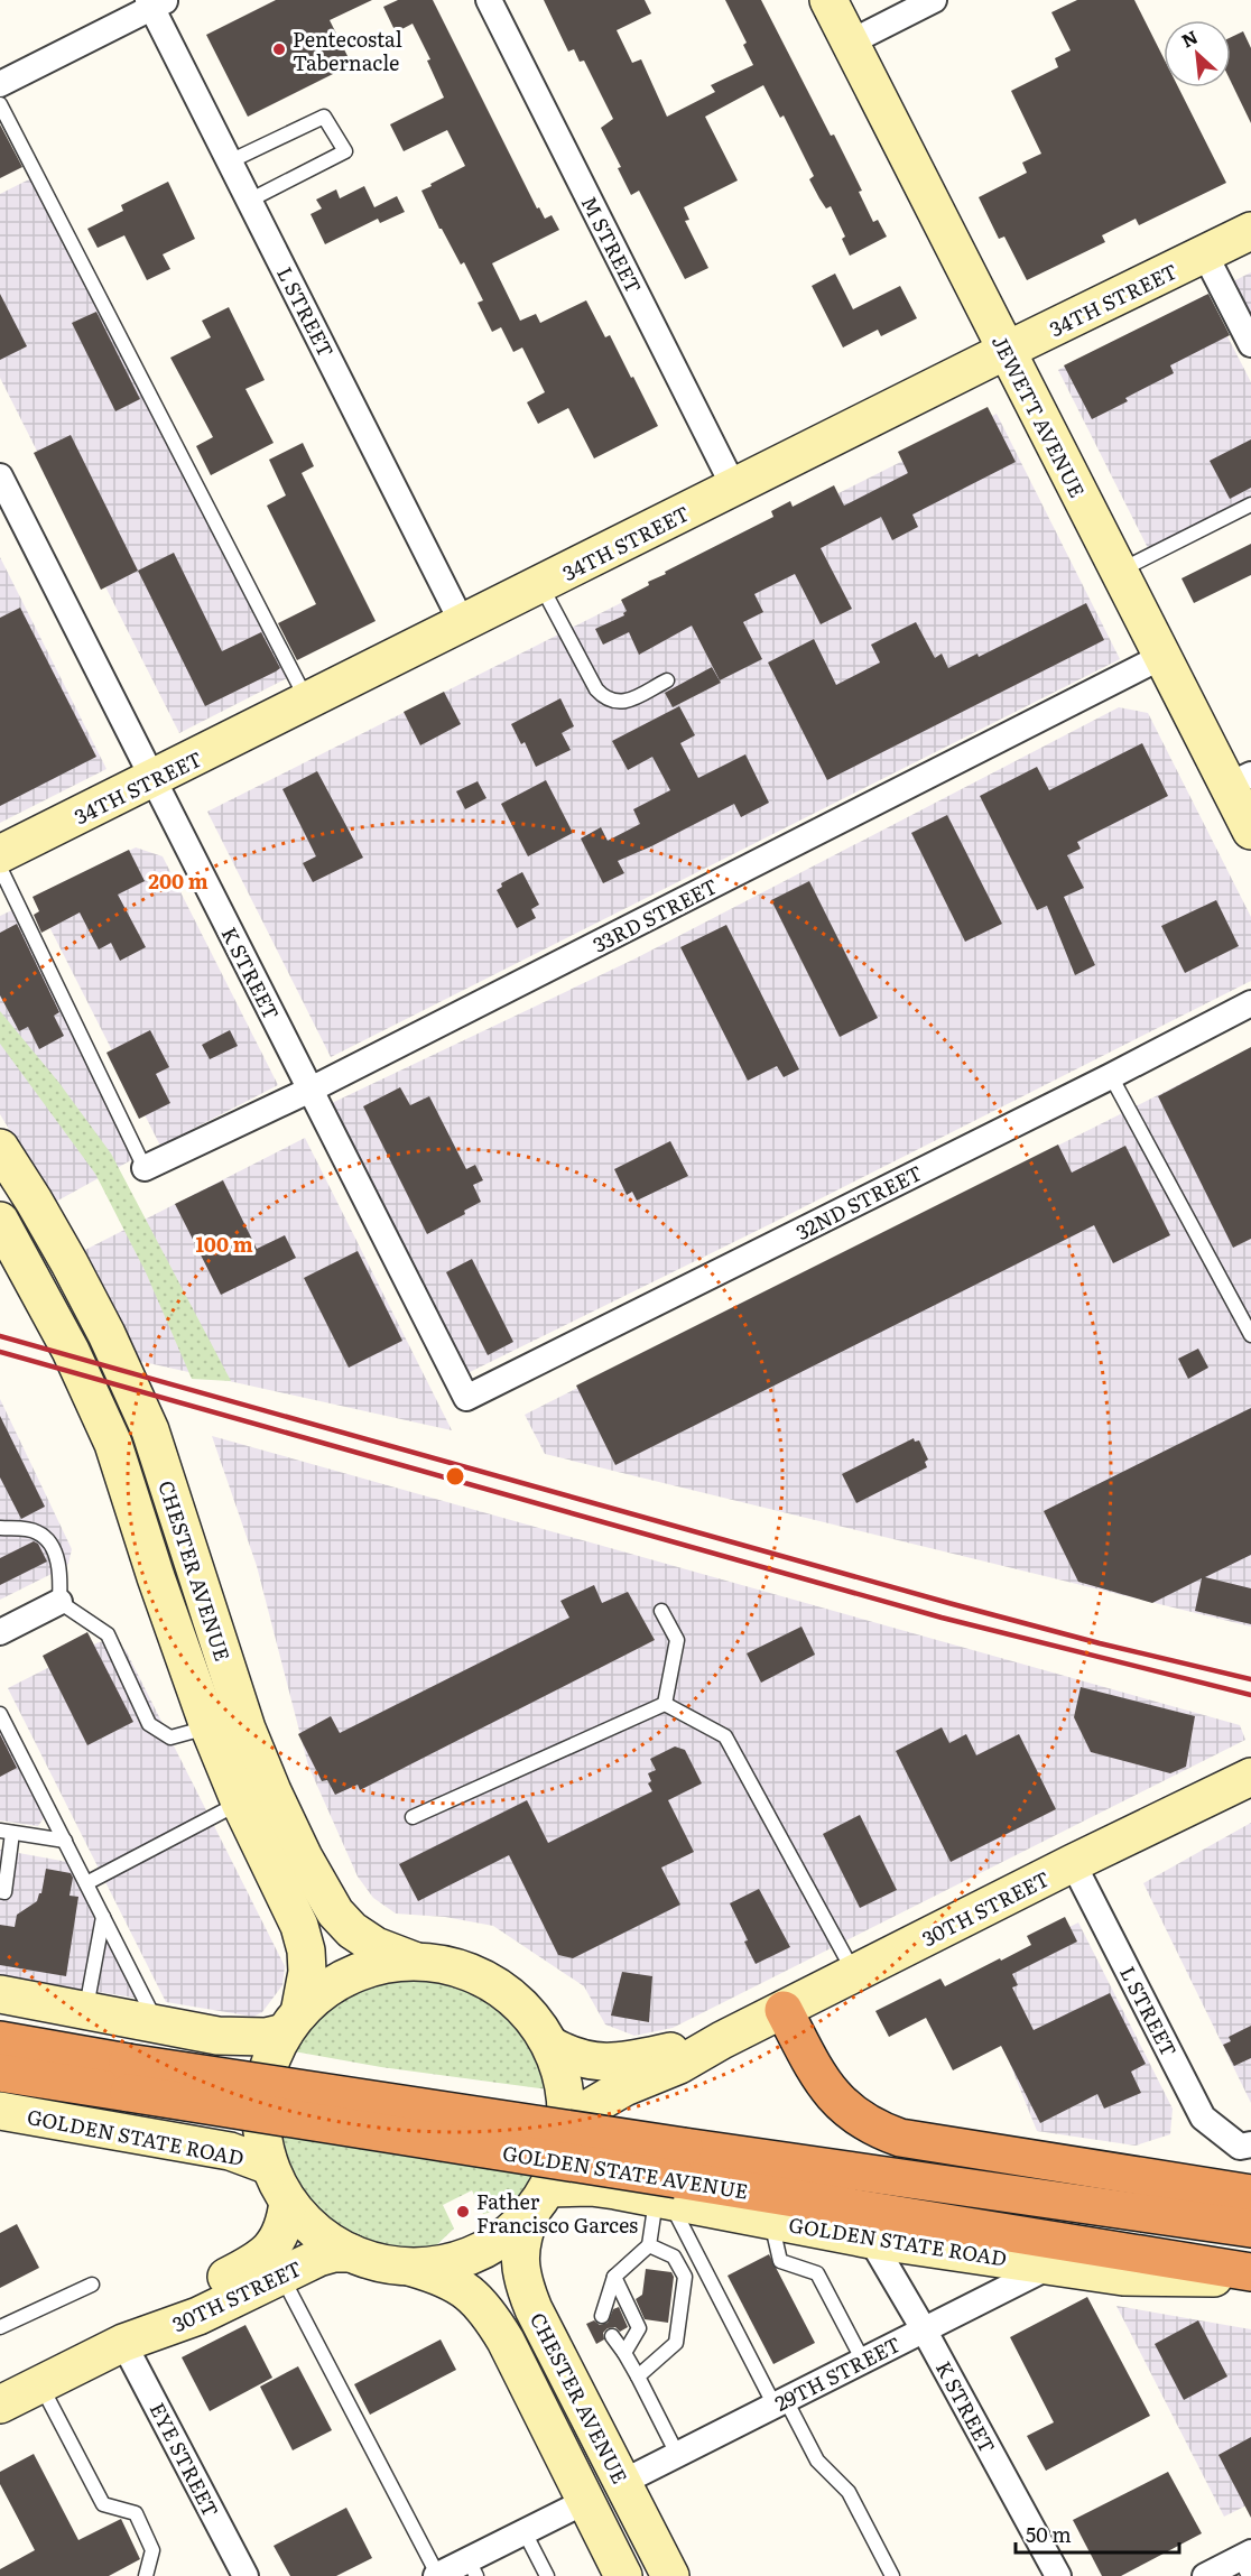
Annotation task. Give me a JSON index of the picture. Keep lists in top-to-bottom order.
{
  "streets": {
    "highway": ["GOLDEN STATE AVENUE"],
    "main road": [
      "34TH STREET",
      "JEWETT AVENUE",
      "CHESTER AVENUE",
      "30TH STREET",
      "GOLDEN STATE ROAD"
    ],
    "street": [
      "M STREET",
      "L STREET",
      "33RD STREET",
      "K STREET",
      "32ND STREET",
      "29TH STREET",
      "EYE STREET"
    ]
  },
  "crossings": [
    ["M STREET", "34TH STREET"],
    ["34TH STREET", "L STREET"],
    ["34TH STREET", "JEWETT AVENUE"],
    ["34TH STREET", "K STREET"],
    ["L STREET", "30TH STREET"],
    ["JEWETT AVENUE", "33RD STREET"],
    ["33RD STREET", "K STREET"],
    ["K STREET", "32ND STREET"],
    ["K STREET", "GOLDEN STATE ROAD"],
    ["K STREET", "29TH STREET"],
    ["CHESTER AVENUE", "30TH STREET"],
    ["CHESTER AVENUE", "GOLDEN STATE ROAD"],
    ["CHESTER AVENUE", "29TH STREET"],
    ["30TH STREET", "EYE STREET"],
    ["GOLDEN STATE ROAD", "GOLDEN STATE AVENUE"],
    ["GOLDEN STATE ROAD", "29TH STREET"]
  ],
  "places": ["Pentecostal Tabernacle", "Father Francisco Garces"],
  "scale_bar": "50 m",
  "north": "top left",
  "rings": ["200 m", "100 m"]
}
